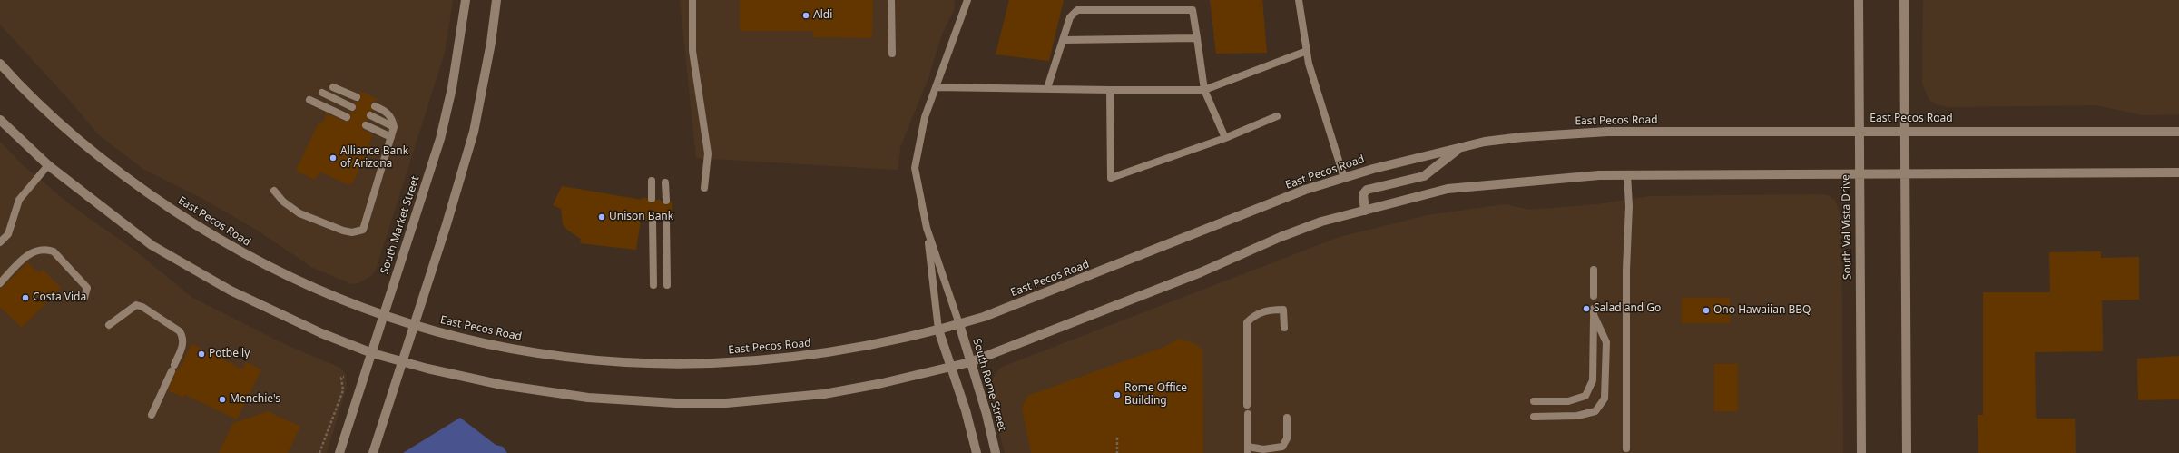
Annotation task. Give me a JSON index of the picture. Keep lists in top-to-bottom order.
{
  "streets": {
    "main road": [
      "East Pecos Road",
      "South Market Street",
      "South Val Vista Drive",
      "South Rome Street"
    ]
  },
  "crossings": [
    ["East Pecos Road", "South Market Street"],
    ["East Pecos Road", "South Val Vista Drive"],
    ["East Pecos Road", "South Rome Street"]
  ],
  "places": [
    "Aldi",
    "Alliance Bank of Arizona",
    "Unison Bank",
    "Costa Vida",
    "Salad and Go",
    "Ono Hawaiian BBQ",
    "Potbelly",
    "Rome Office Building",
    "Menchie's"
  ]
}
